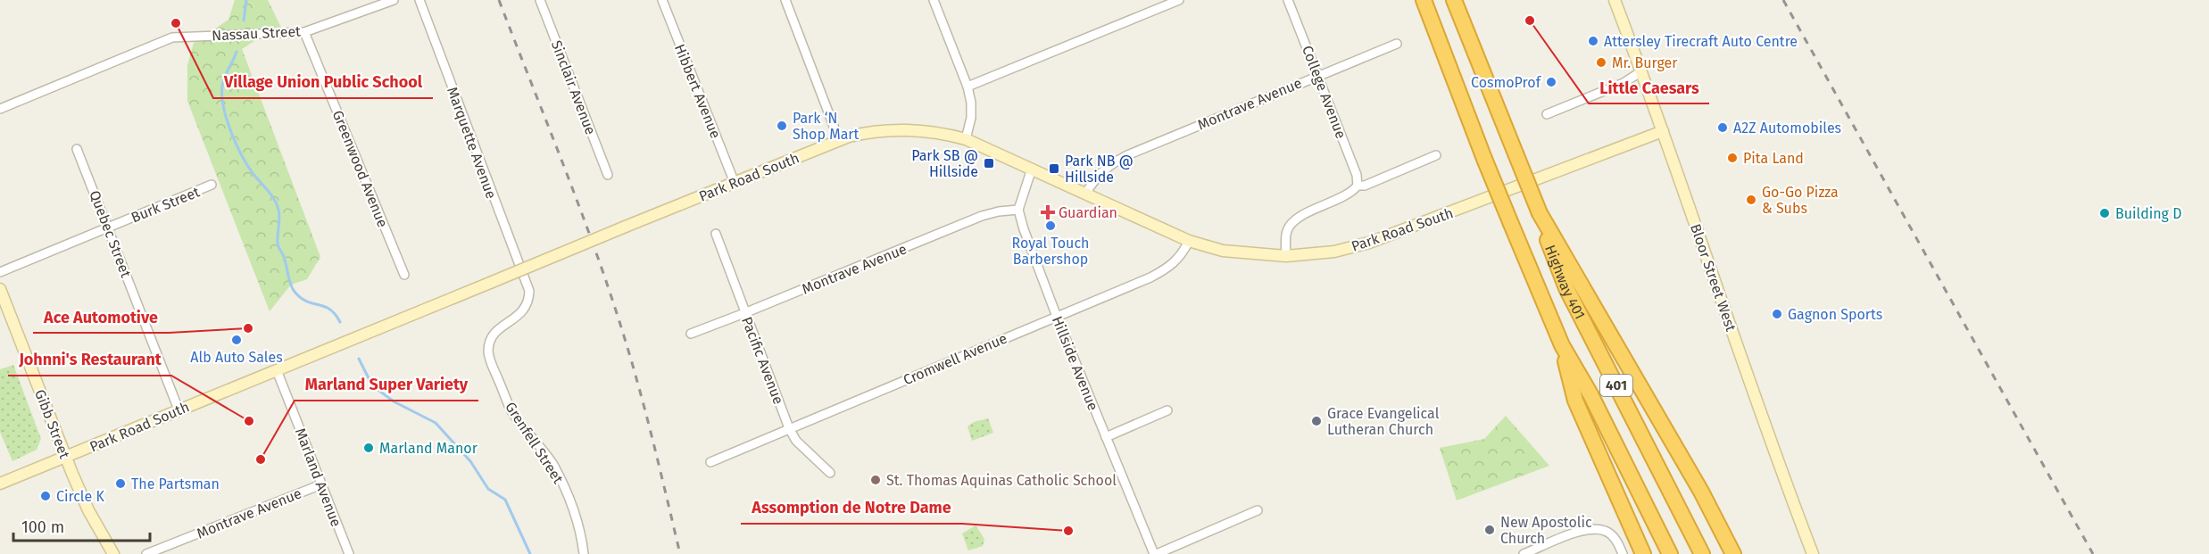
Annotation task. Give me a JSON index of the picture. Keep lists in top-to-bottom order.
{
  "streets": {
    "highway": ["Highway 401", "401"],
    "main road": ["Park Road South", "Bloor Street West", "Gibb Street"],
    "street": [
      "Nassau Street",
      "Sinclair Avenue",
      "Hibbert Avenue",
      "College Avenue",
      "Montrave Avenue",
      "Marquette Avenue",
      "Greenwood Avenue",
      "Burk Street",
      "Quebec Street",
      "Cromwell Avenue",
      "Pacific Avenue",
      "Hillside Avenue",
      "Grenfell Street",
      "Marland Avenue"
    ]
  },
  "crossings": [
    ["Nassau Street", "Greenwood Avenue"],
    ["Hibbert Avenue", "Park Road South"],
    ["College Avenue", "Montrave Avenue"],
    ["Montrave Avenue", "Park Road South"],
    ["Montrave Avenue", "Pacific Avenue"],
    ["Montrave Avenue", "Hillside Avenue"],
    ["Montrave Avenue", "Marland Avenue"],
    ["Marquette Avenue", "Grenfell Street"],
    ["Park Road South", "Quebec Street"],
    ["Park Road South", "Bloor Street West"],
    ["Park Road South", "Cromwell Avenue"],
    ["Park Road South", "Gibb Street"],
    ["Park Road South", "Marland Avenue"],
    ["Burk Street", "Quebec Street"],
    ["Cromwell Avenue", "Pacific Avenue"],
    ["Cromwell Avenue", "Hillside Avenue"]
  ],
  "places": {
    "other": [
      "Little Caesars",
      "Village Union Public School",
      "Attersley Tirecraft Auto Centre",
      "Mr. Burger",
      "CosmoProf",
      "Park ‘N Shop Mart",
      "A2Z Automobiles",
      "Pita Land",
      "Go-Go Pizza & Subs",
      "Building D",
      "Royal Touch Barbershop",
      "Gagnon Sports",
      "Ace Automotive",
      "Alb Auto Sales",
      "Johnni's Restaurant",
      "Grace Evangelical Lutheran Church",
      "Marland Manor",
      "Marland Super Variety",
      "St. Thomas Aquinas Catholic School",
      "The Partsman",
      "Circle K",
      "New Apostolic Church",
      "Assomption de Notre Dame"
    ],
    "transit": ["Park SB @ Hillside", "Park NB @ Hillside"],
    "health": ["Guardian"]
  },
  "scale_bar": "100 m"
}
